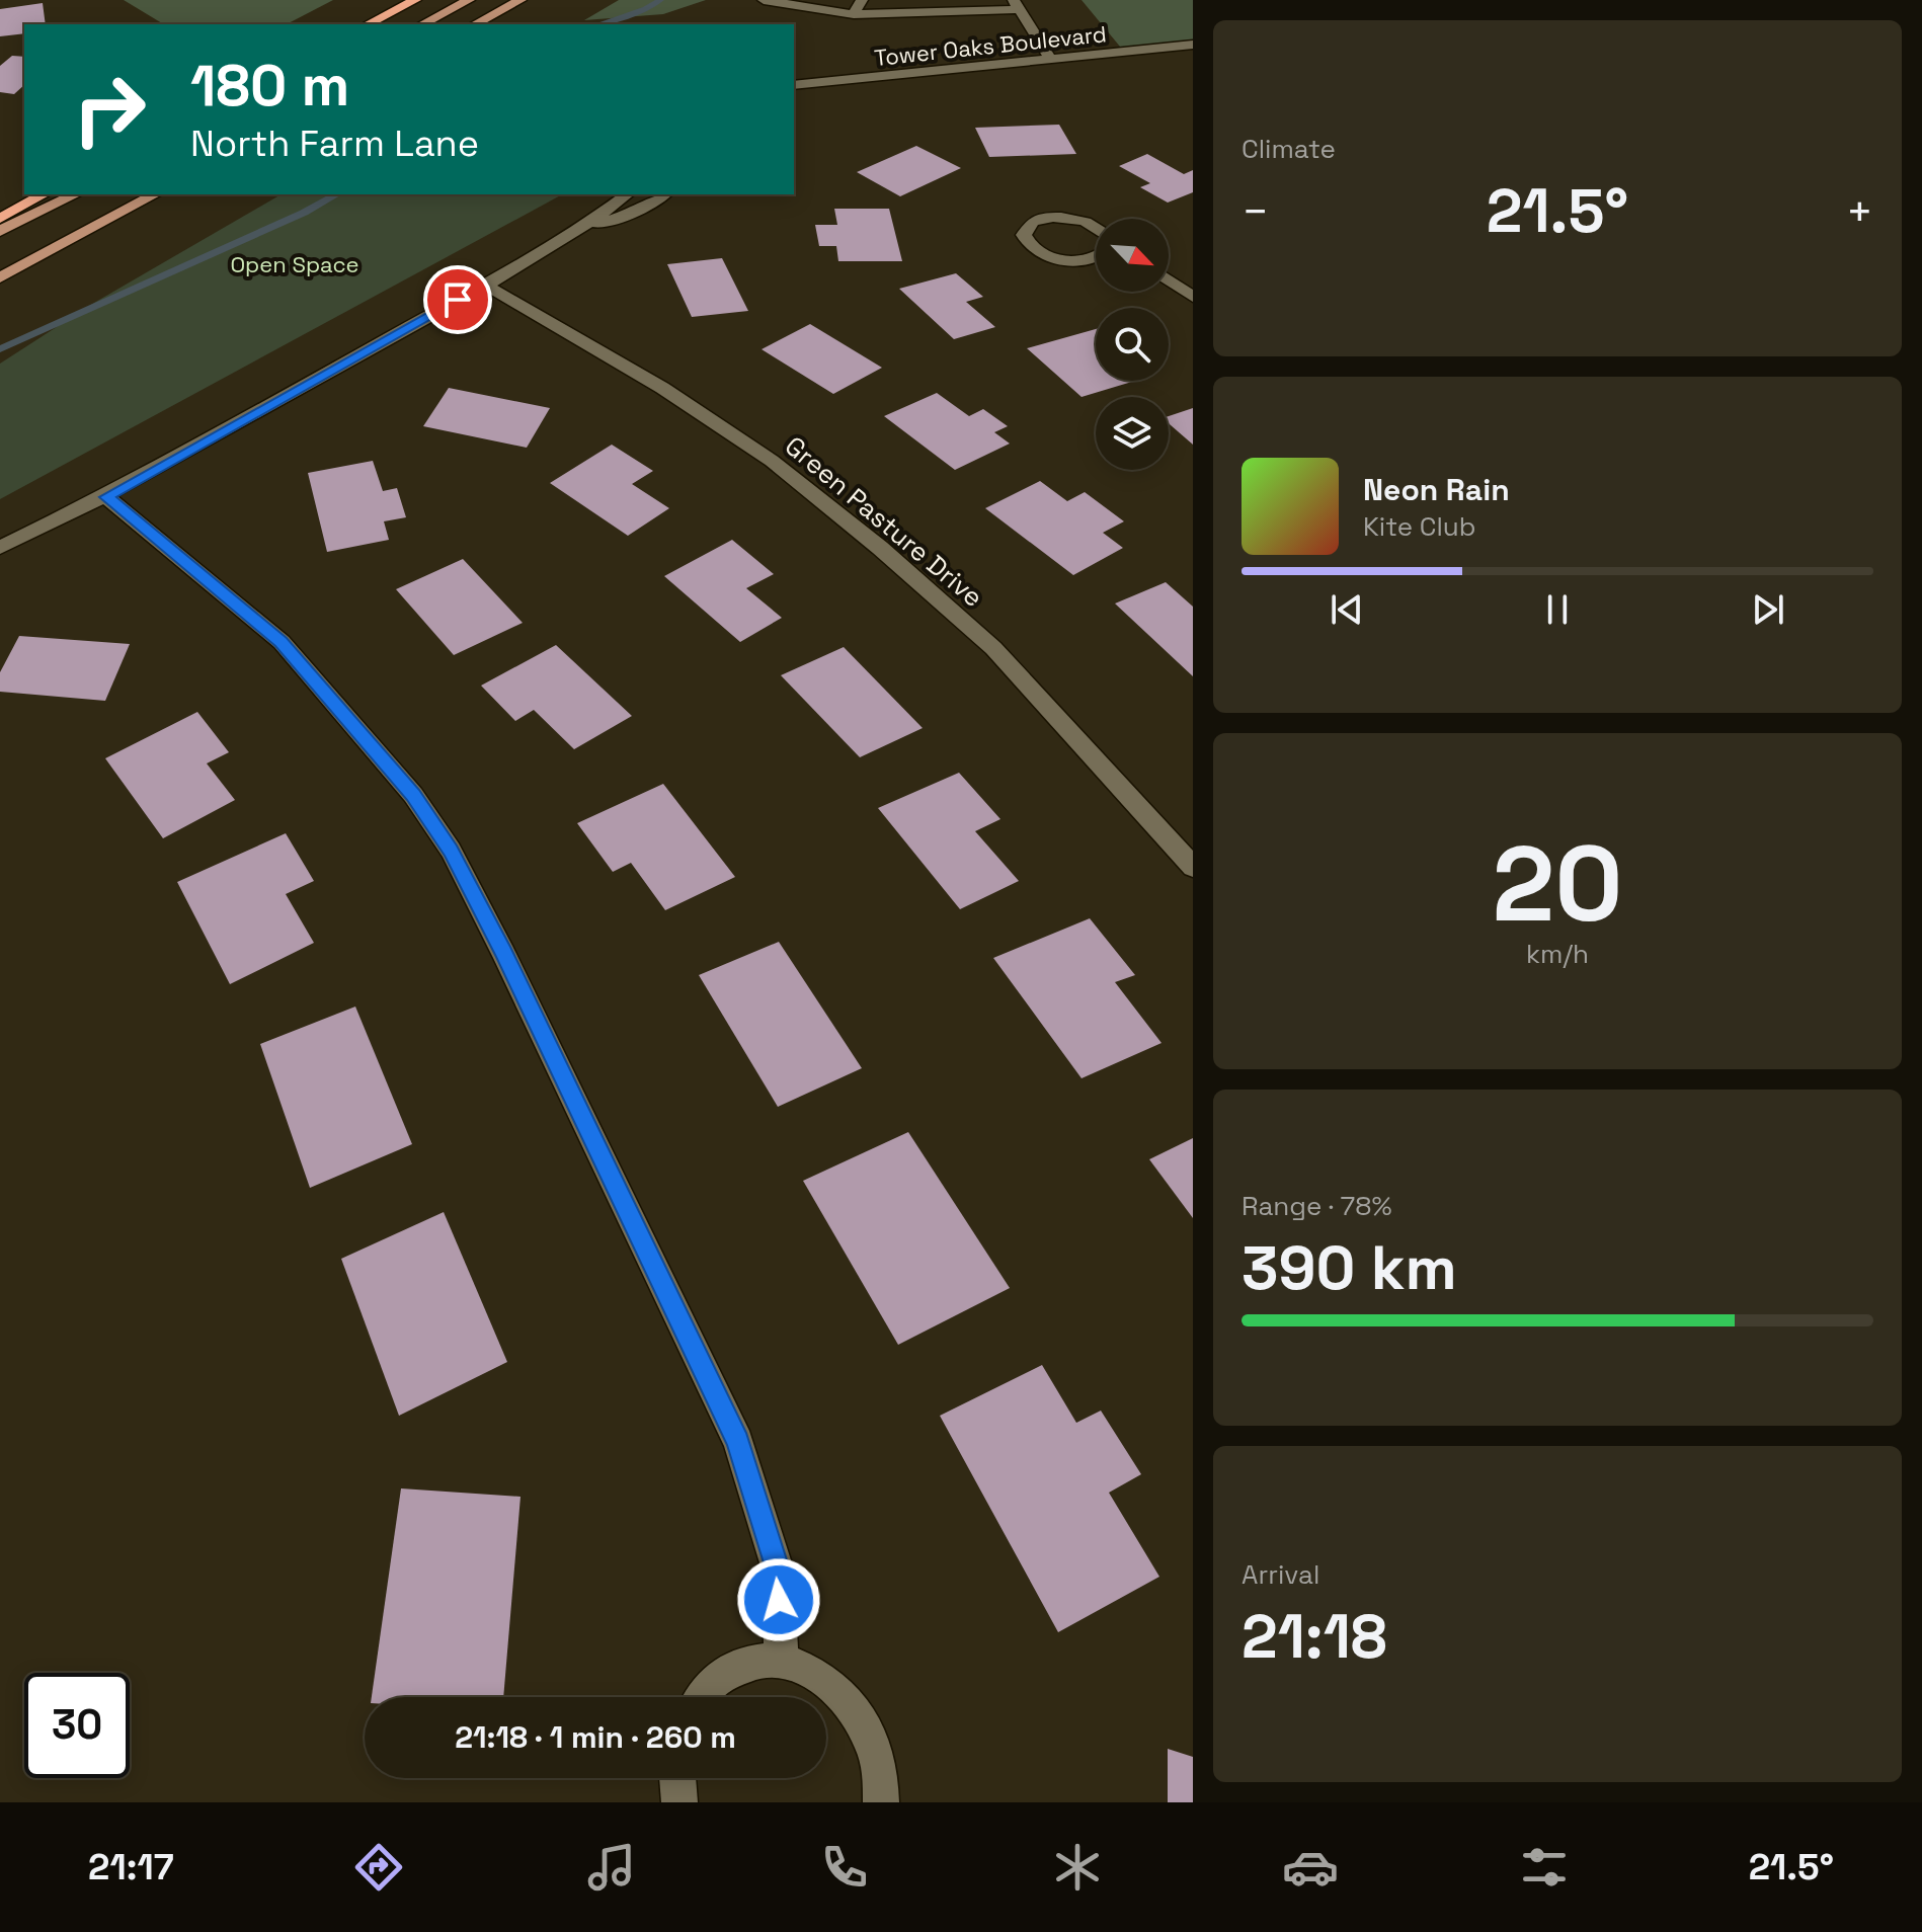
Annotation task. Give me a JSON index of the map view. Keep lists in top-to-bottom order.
{
  "streets": {
    "street": ["Tower Oaks Boulevard", "Green Pasture Drive"]
  },
  "parks": ["Open Space"],
  "north": "bottom right",
  "page": {
    "tile": [
      "Climate",
      ["20", "km/h"],
      ["Range · 78%", "390 km"],
      ["Arrival", "21:18"]
    ],
    "turn": ["180 m", "North Farm Lane"],
    "heat": ["−", "21.5°", "+"],
    "song": ["Neon Rain", "Kite Club"],
    "limit": "30",
    "trip": "21:18 · 1 min · 260 m",
    "tabs": ["21:17", "21.5°"]
  }
}
